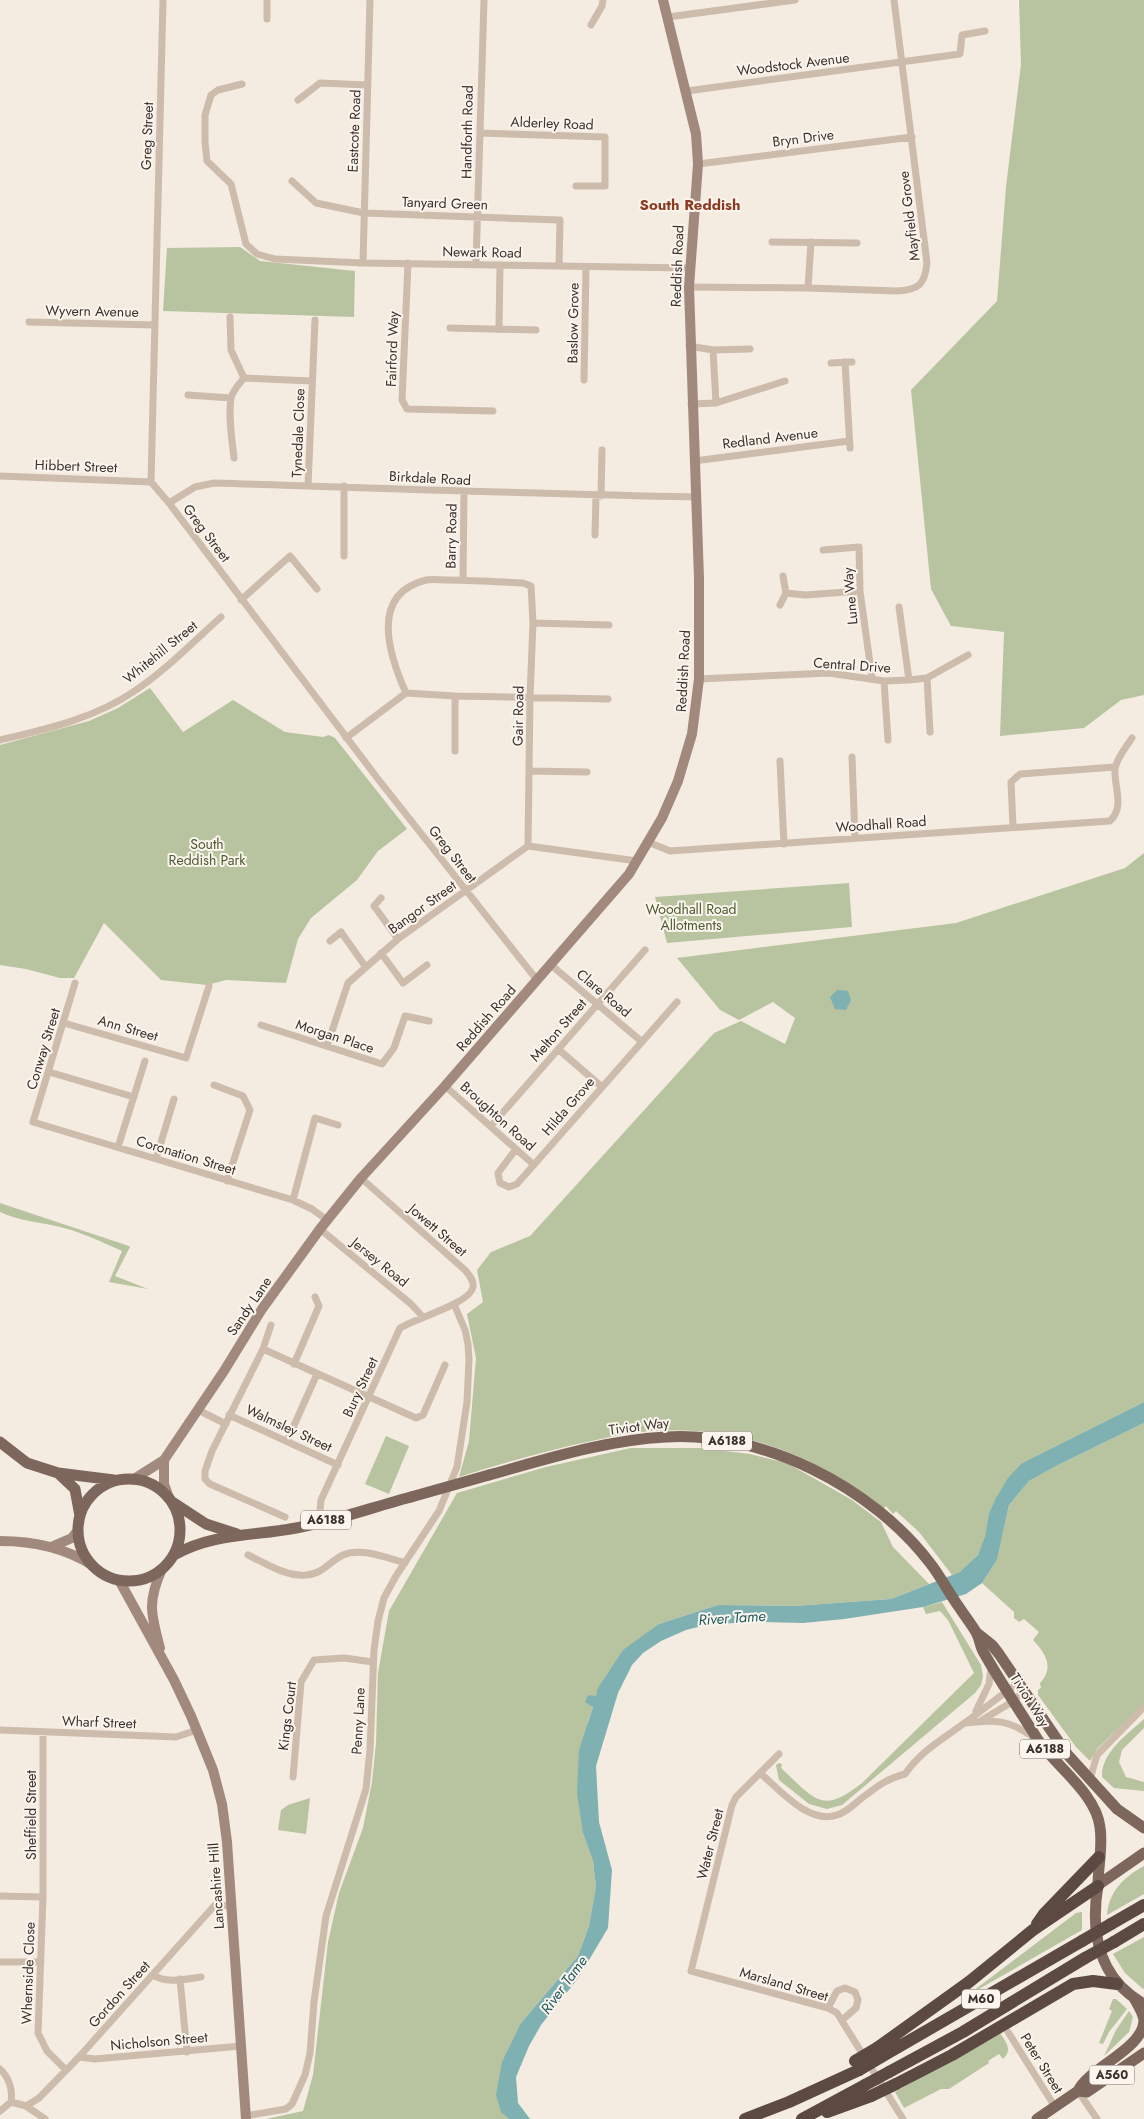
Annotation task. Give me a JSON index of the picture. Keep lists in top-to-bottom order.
{
  "streets": {
    "highway": ["M60"],
    "main road": [
      "Reddish Road",
      "Sandy Lane",
      "Tiviot Way",
      "A6188",
      "Lancashire Hill",
      "A560"
    ],
    "street": [
      "Woodstock Avenue",
      "Alderley Road",
      "Eastcote Road",
      "Handforth Road",
      "Greg Street",
      "Bryn Drive",
      "Tanyard Green",
      "Mayfield Grove",
      "Newark Road",
      "Wyvern Avenue",
      "Baslow Grove",
      "Fairford Way",
      "Tynedale Close",
      "Redland Avenue",
      "Hibbert Street",
      "Birkdale Road",
      "Barry Road",
      "Lune Way",
      "Whitehill Street",
      "Central Drive",
      "Gair Road",
      "Woodhall Road",
      "Bangor Street",
      "Clare Road",
      "Ann Street",
      "Melton Street",
      "Morgan Place",
      "Conway Street",
      "Hilda Grove",
      "Broughton Road",
      "Coronation Street",
      "Jowett Street",
      "Jersey Road",
      "Bury Street",
      "Walmsley Street",
      "Kings Court",
      "Penny Lane",
      "Wharf Street",
      "Sheffield Street",
      "Water Street",
      "Whernside Close",
      "Marsland Street",
      "Gordon Street",
      "Nicholson Street",
      "Peter Street"
    ]
  },
  "crossings": [
    ["Woodstock Avenue", "Mayfield Grove"],
    ["Woodstock Avenue", "Reddish Road"],
    ["Alderley Road", "Handforth Road"],
    ["Eastcote Road", "Tanyard Green"],
    ["Eastcote Road", "Newark Road"],
    ["Handforth Road", "Tanyard Green"],
    ["Handforth Road", "Newark Road"],
    ["Greg Street", "Reddish Road"],
    ["Greg Street", "Wyvern Avenue"],
    ["Greg Street", "Hibbert Street"],
    ["Greg Street", "Birkdale Road"],
    ["Greg Street", "Bangor Street"],
    ["Bryn Drive", "Mayfield Grove"],
    ["Bryn Drive", "Reddish Road"],
    ["Tanyard Green", "Newark Road"],
    ["Mayfield Grove", "Reddish Road"],
    ["Newark Road", "Reddish Road"],
    ["Newark Road", "Baslow Grove"],
    ["Newark Road", "Fairford Way"],
    ["Reddish Road", "Redland Avenue"],
    ["Reddish Road", "Birkdale Road"],
    ["Reddish Road", "Central Drive"],
    ["Reddish Road", "Woodhall Road"],
    ["Reddish Road", "Clare Road"],
    ["Reddish Road", "Broughton Road"],
    ["Reddish Road", "Coronation Street"],
    ["Reddish Road", "Jowett Street"],
    ["Reddish Road", "Sandy Lane"],
    ["Tynedale Close", "Birkdale Road"],
    ["Birkdale Road", "Barry Road"],
    ["Barry Road", "Gair Road"],
    ["Lune Way", "Central Drive"],
    ["Gair Road", "Bangor Street"],
    ["Bangor Street", "Morgan Place"],
    ["Clare Road", "Melton Street"],
    ["Clare Road", "Hilda Grove"],
    ["Ann Street", "Conway Street"],
    ["Melton Street", "Broughton Road"],
    ["Conway Street", "Coronation Street"],
    ["Hilda Grove", "Broughton Road"],
    ["Coronation Street", "Sandy Lane"],
    ["Jowett Street", "Bury Street"],
    ["Jowett Street", "Penny Lane"],
    ["Jersey Road", "Sandy Lane"],
    ["Jersey Road", "Bury Street"],
    ["Sandy Lane", "Tiviot Way"],
    ["Sandy Lane", "Walmsley Street"],
    ["Sandy Lane", "Lancashire Hill"],
    ["Bury Street", "Walmsley Street"],
    ["Bury Street", "Penny Lane"],
    ["Tiviot Way", "Lancashire Hill"],
    ["Tiviot Way", "M60"],
    ["Kings Court", "Penny Lane"],
    ["Penny Lane", "Lancashire Hill"],
    ["Wharf Street", "Sheffield Street"],
    ["Wharf Street", "Lancashire Hill"],
    ["Sheffield Street", "Whernside Close"],
    ["Water Street", "Marsland Street"],
    ["Lancashire Hill", "Gordon Street"],
    ["Lancashire Hill", "Nicholson Street"],
    ["Whernside Close", "Gordon Street"],
    ["Gordon Street", "Nicholson Street"],
    ["Peter Street", "A560"]
  ],
  "districts": ["South Reddish"],
  "water": ["River Tame"],
  "parks": ["South Reddish Park", "Woodhall Road Allotments"]
}
